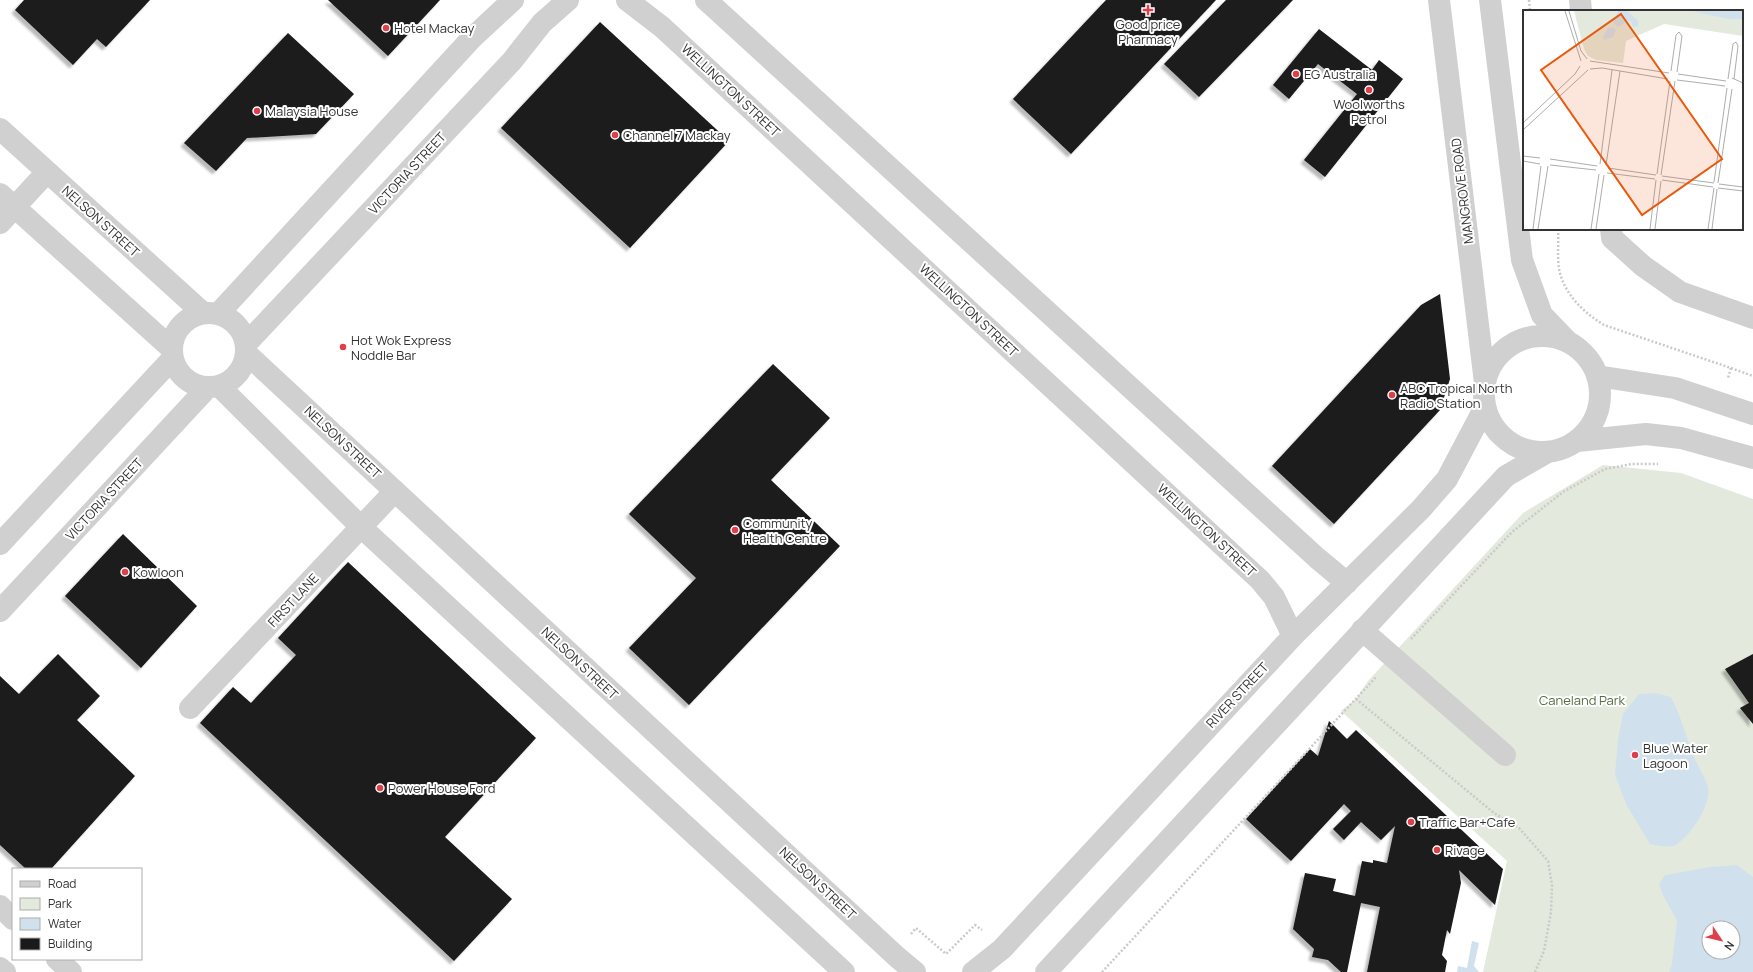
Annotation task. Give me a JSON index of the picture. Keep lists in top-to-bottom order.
{
  "streets": {
    "street": [
      "WELLINGTON STREET",
      "VICTORIA STREET",
      "MANGROVE ROAD",
      "NELSON STREET",
      "FIRST LANE",
      "RIVER STREET"
    ]
  },
  "crossings": [
    ["WELLINGTON STREET", "RIVER STREET"],
    ["VICTORIA STREET", "NELSON STREET"],
    ["MANGROVE ROAD", "RIVER STREET"],
    ["NELSON STREET", "FIRST LANE"]
  ],
  "parks": ["Caneland Park"],
  "places": {
    "health": ["Good price Pharmacy"],
    "other": [
      "Hotel Mackay",
      "EG Australia",
      "Woolworths Petrol",
      "Malaysia House",
      "Channel 7 Mackay",
      "Hot Wok Express Noddle Bar",
      "ABC Tropical North Radio Station",
      "Community Health Centre",
      "Kowloon",
      "Blue Water Lagoon",
      "Power House Ford",
      "Traffic Bar+Cafe",
      "Rivage"
    ]
  },
  "legend": [
    "Road",
    "Park",
    "Water",
    "Building"
  ],
  "north": "bottom right"
}
